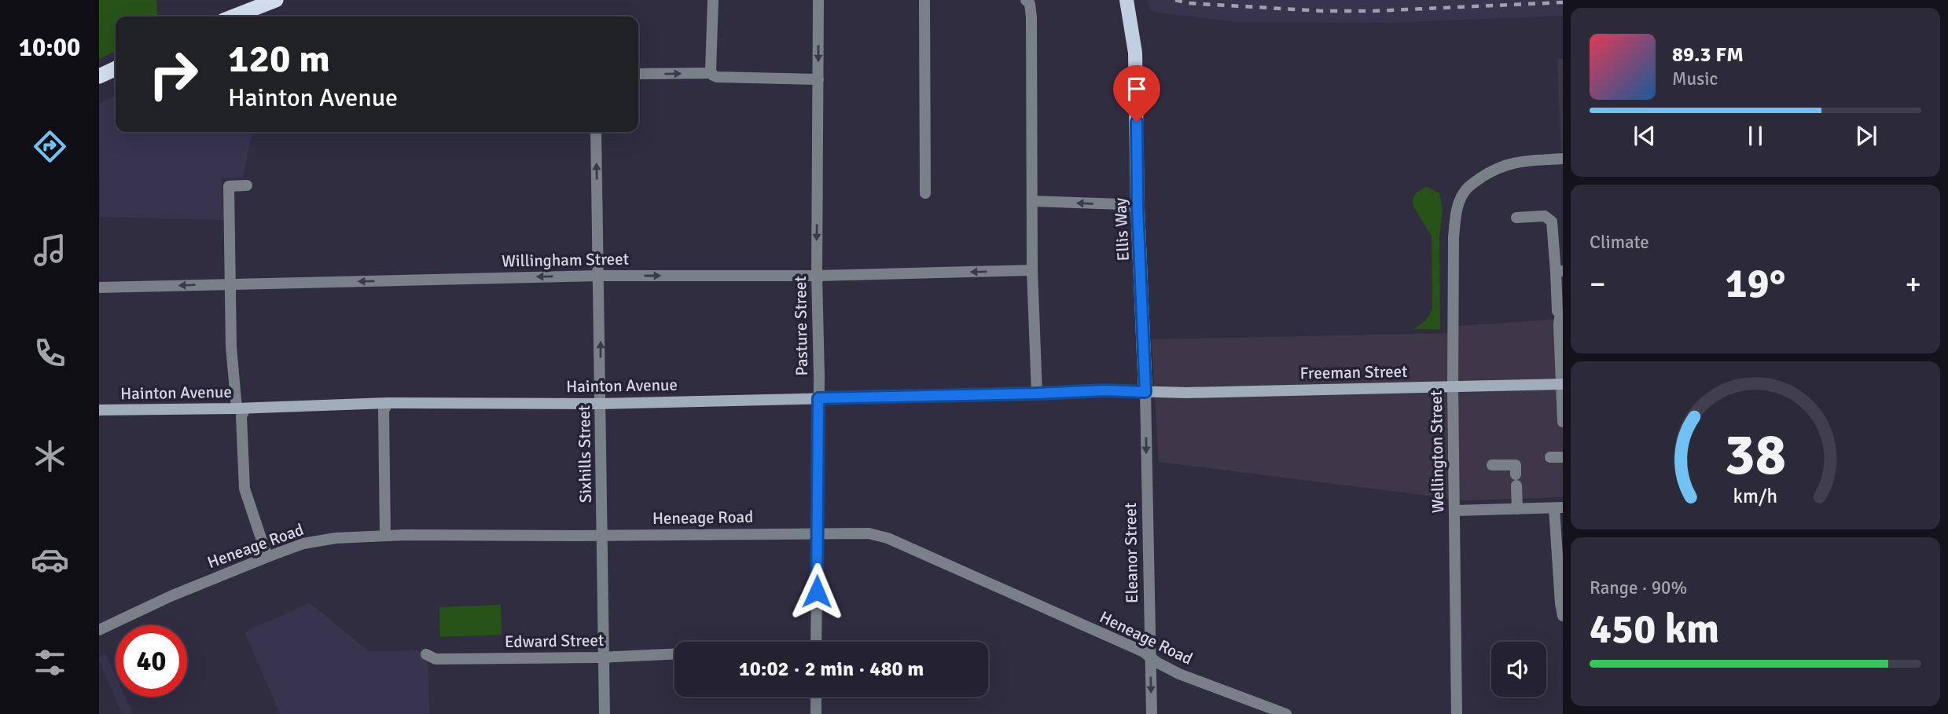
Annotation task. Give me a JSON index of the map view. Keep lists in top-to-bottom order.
{
  "streets": {
    "main road": ["Ellis Way", "Freeman Street", "Hainton Avenue"],
    "street": [
      "Willingham Street",
      "Pasture Street",
      "Wellington Street",
      "Sixhills Street",
      "Heneage Road",
      "Eleanor Street",
      "Edward Street"
    ]
  },
  "crossings": [
    ["Ellis Way", "Freeman Street"],
    ["Ellis Way", "Hainton Avenue"],
    ["Ellis Way", "Eleanor Street"],
    ["Willingham Street", "Pasture Street"],
    ["Willingham Street", "Sixhills Street"],
    ["Pasture Street", "Hainton Avenue"],
    ["Pasture Street", "Heneage Road"],
    ["Freeman Street", "Hainton Avenue"],
    ["Freeman Street", "Wellington Street"],
    ["Freeman Street", "Eleanor Street"],
    ["Hainton Avenue", "Sixhills Street"],
    ["Hainton Avenue", "Eleanor Street"],
    ["Sixhills Street", "Heneage Road"],
    ["Sixhills Street", "Edward Street"],
    ["Heneage Road", "Eleanor Street"]
  ],
  "one_way": ["Pasture Street", "Sixhills Street", "Eleanor Street"],
  "page": {
    "tabs": "10:00",
    "turn": ["120 m", "Hainton Avenue"],
    "song": ["89.3 FM", "Music"],
    "tile": [
      "Climate",
      ["Range · 90%", "450 km"]
    ],
    "heat": ["−", "19°", "+"],
    "limit": "40",
    "trip": "10:02 · 2 min · 480 m",
    "gauge": ["38", "km/h"]
  }
}
